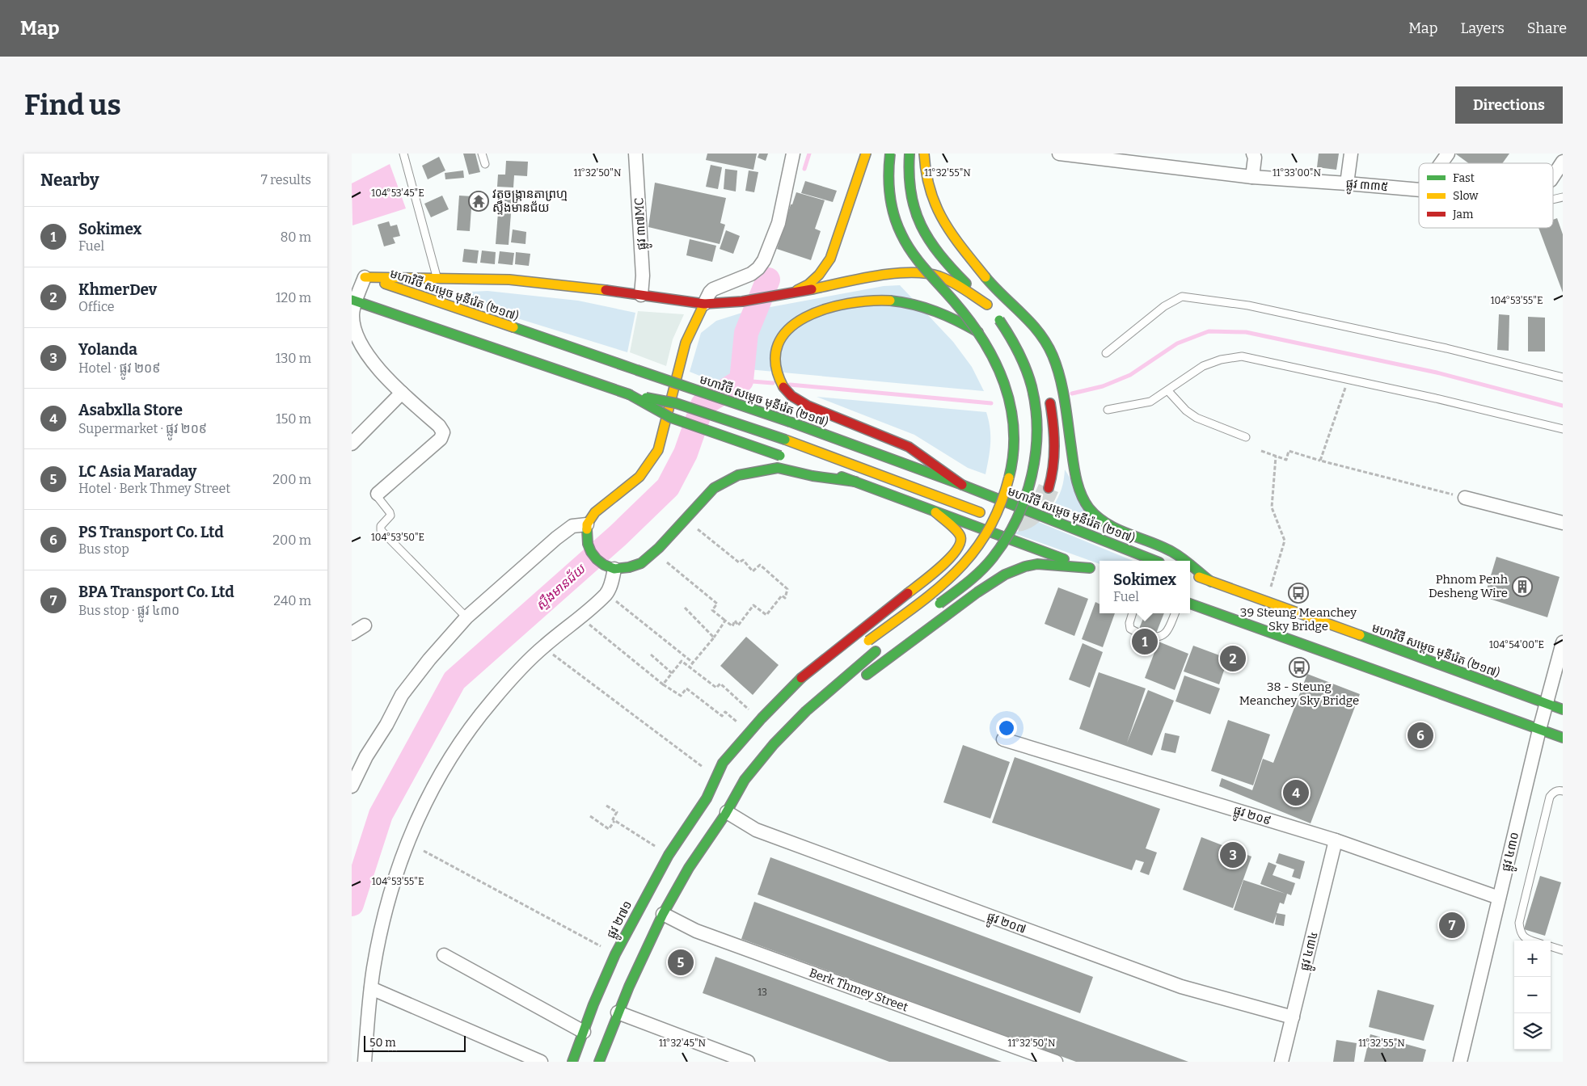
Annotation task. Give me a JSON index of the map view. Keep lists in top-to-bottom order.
{
  "streets": {
    "main road": ["មហាវិថី សម្តេច មុនីរ៉េត (២១៧)", "ផ្លូវ ២៧១"],
    "street": [
      "ផ្លូវ ៣៣៥",
      "ផ្លូវ ៣៧MC",
      "ផ្លូវ ២០៩",
      "ផ្លូវ ៤៣០",
      "ផ្លូវ ២០៧",
      "ផ្លូវ ៤៣៤",
      "Berk Thmey Street"
    ]
  },
  "crossings": [
    ["មហាវិថី សម្តេច មុនីរ៉េត (២១៧)", "ផ្លូវ ៤៣០"],
    ["ផ្លូវ ២០៩", "ផ្លូវ ៤៣០"],
    ["ផ្លូវ ២០៩", "ផ្លូវ ៤៣៤"],
    ["ផ្លូវ ២០៧", "ផ្លូវ ៤៣៤"]
  ],
  "water": ["ស្ទឹងមានជ័យ"],
  "places": {
    "temple": ["វត្តចង្ក្រានតាព្រហ្ម ស្ទឹងមានជ័យ"],
    "building": ["Phnom Penh Desheng Wire"],
    "bus stop": ["39 Steung Meanchey Sky Bridge", "38 - Steung Meanchey Sky Bridge"]
  },
  "house_numbers": ["13"],
  "legend": ["Fast", "Slow", "Jam"],
  "scale_bar": "50 m",
  "page": {
    "header": "Map",
    "nav": ["Map", "Layers", "Share"],
    "buttons": "Directions",
    "title": "Find us",
    "heading": ["Nearby", "7 results"],
    "list": [
      {
        "mark": "1",
        "name": "Sokimex",
        "note": "Fuel",
        "value": "80 m"
      },
      {
        "mark": "2",
        "name": "KhmerDev",
        "note": "Office",
        "value": "120 m"
      },
      {
        "mark": "3",
        "name": "Yolanda",
        "note": "Hotel · ផ្លូវ ២០៩",
        "value": "130 m"
      },
      {
        "mark": "4",
        "name": "Asabxlla Store",
        "note": "Supermarket · ផ្លូវ ២០៩",
        "value": "150 m"
      },
      {
        "mark": "5",
        "name": "LC Asia Maraday",
        "note": "Hotel · Berk Thmey Street",
        "value": "200 m"
      },
      {
        "mark": "6",
        "name": "PS Transport Co. Ltd",
        "note": "Bus stop",
        "value": "200 m"
      },
      {
        "mark": "7",
        "name": "BPA Transport Co. Ltd",
        "note": "Bus stop · ផ្លូវ ៤៣០",
        "value": "240 m"
      }
    ],
    "popup": ["Sokimex", "Fuel"],
    "pins": [
      "1",
      "2",
      "6",
      "4",
      "3",
      "7",
      "5"
    ],
    "map_buttons": ["+", "−"],
    "scale": "50 m"
  },
  "coordinates": [
    "11°32'50\"N",
    "11°32'55\"N",
    "11°33'00\"N",
    "104°53'45\"E",
    "104°53'55\"E",
    "104°53'50\"E",
    "104°54'00\"E",
    "11°32'45\"N"
  ]
}
